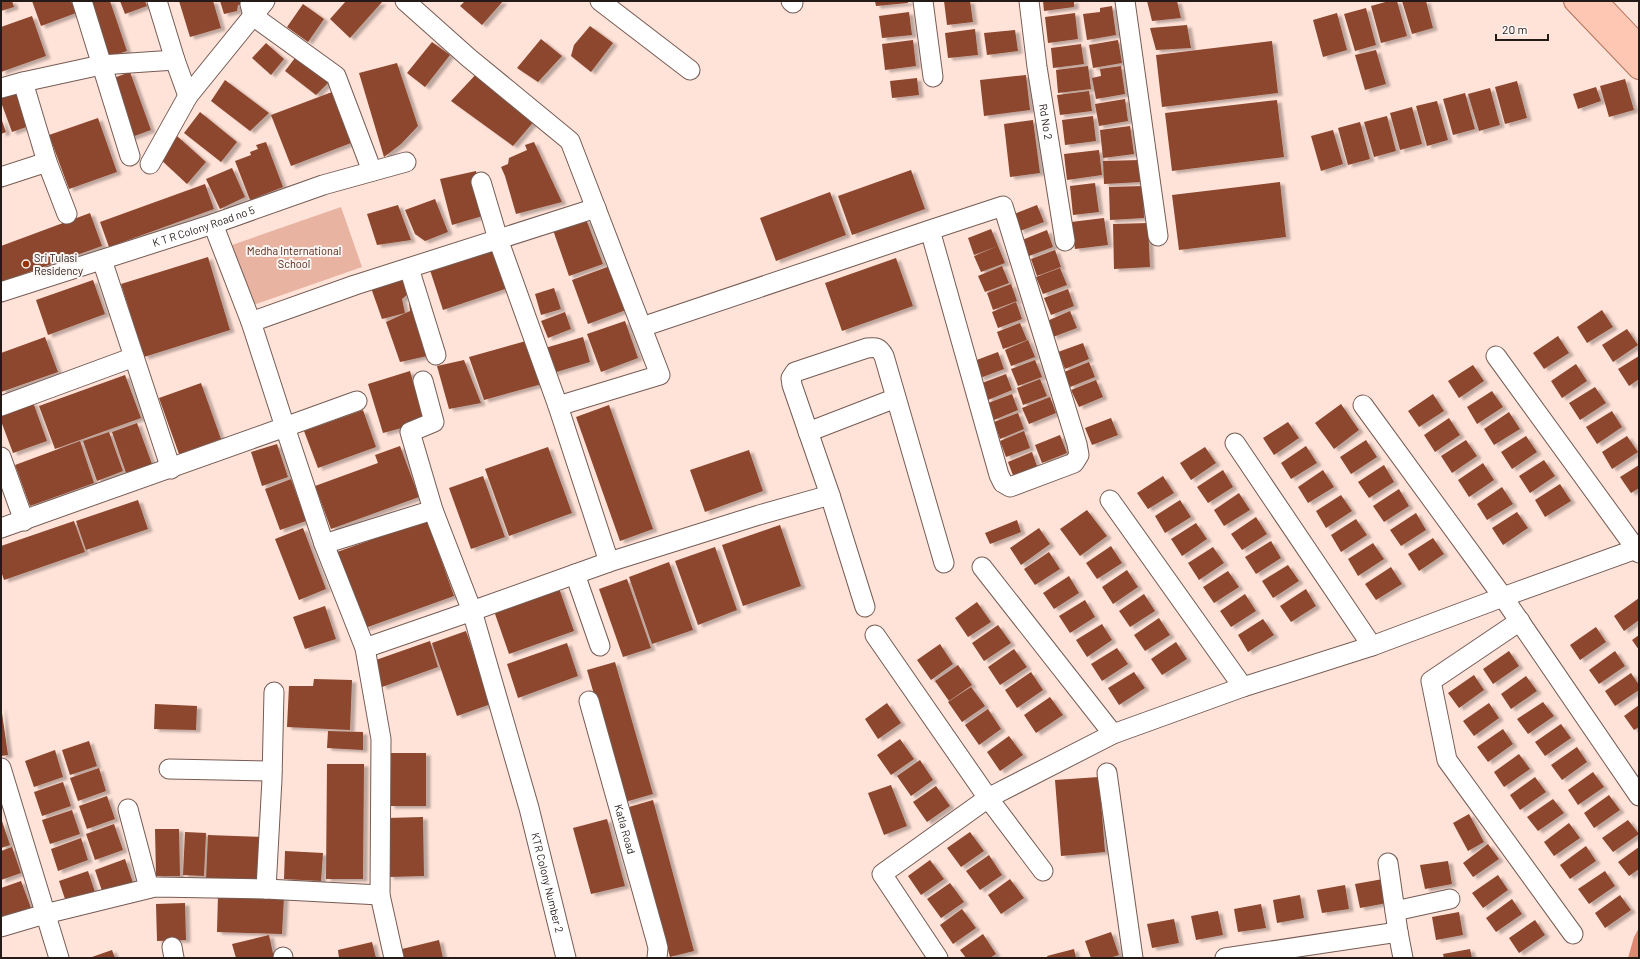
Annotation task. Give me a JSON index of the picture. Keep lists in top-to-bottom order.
{
  "streets": {
    "street": [
      "Rd No 2",
      "K T R Colony Road no 5",
      "Katla Road",
      "KTR Colony Number 2"
    ]
  },
  "parks": ["Medha International School"],
  "places": ["Sri Tulasi Residency"],
  "scale_bar": "20 m"
}
